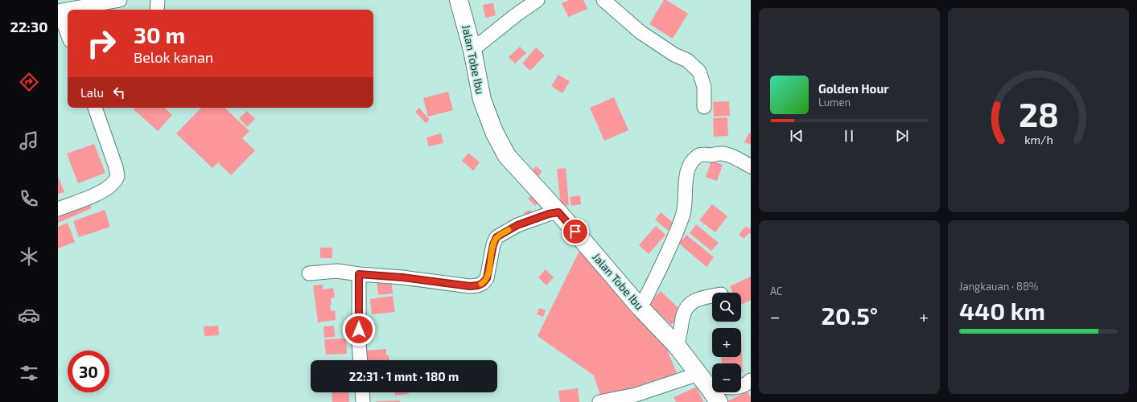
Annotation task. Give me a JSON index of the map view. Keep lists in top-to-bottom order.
{
  "streets": {
    "street": ["Jalan Tobe Ibu"]
  },
  "page": {
    "tabs": "22:30",
    "turn": ["30 m", "Belok kanan"],
    "song": ["Golden Hour", "Lumen"],
    "then": "Lalu",
    "tile": [
      "AC",
      ["Jangkauan · 88%", "440 km"]
    ],
    "map_buttons": ["+", "−"],
    "heat": ["−", "20.5°", "+"],
    "limit": "30",
    "trip": "22:31 · 1 mnt · 180 m",
    "gauge": ["28", "km/h"]
  }
}
